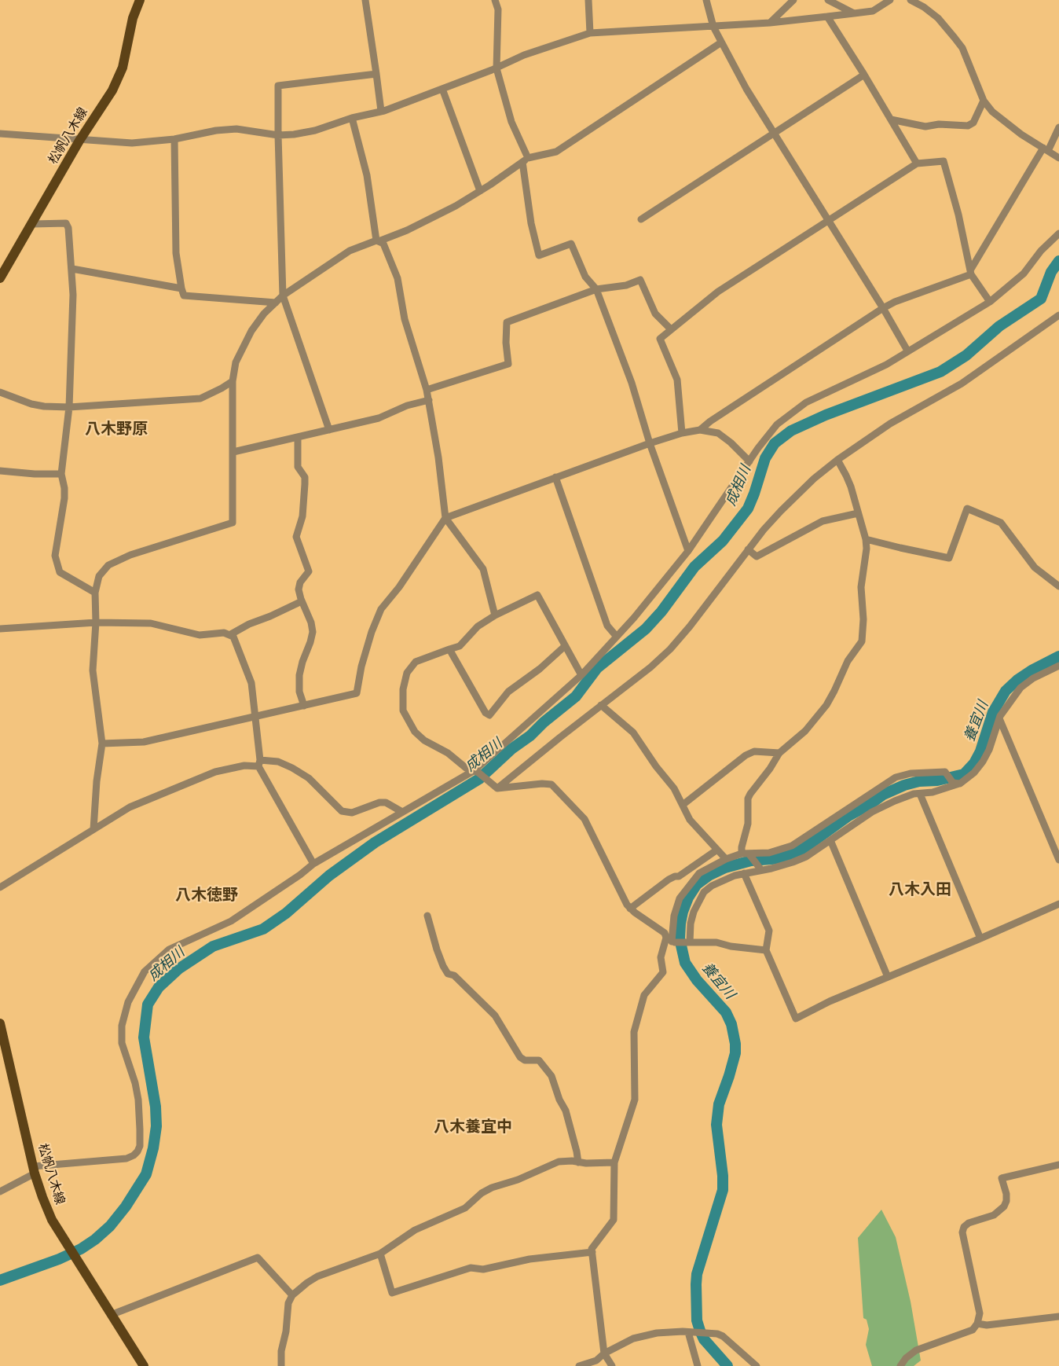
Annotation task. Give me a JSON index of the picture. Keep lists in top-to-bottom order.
{
  "streets": {
    "main road": ["松帆八木線"]
  },
  "districts": [
    "八木野原",
    "八木入田",
    "八木徳野",
    "八木養宜中"
  ],
  "water": ["成相川", "養宜川"]
}
